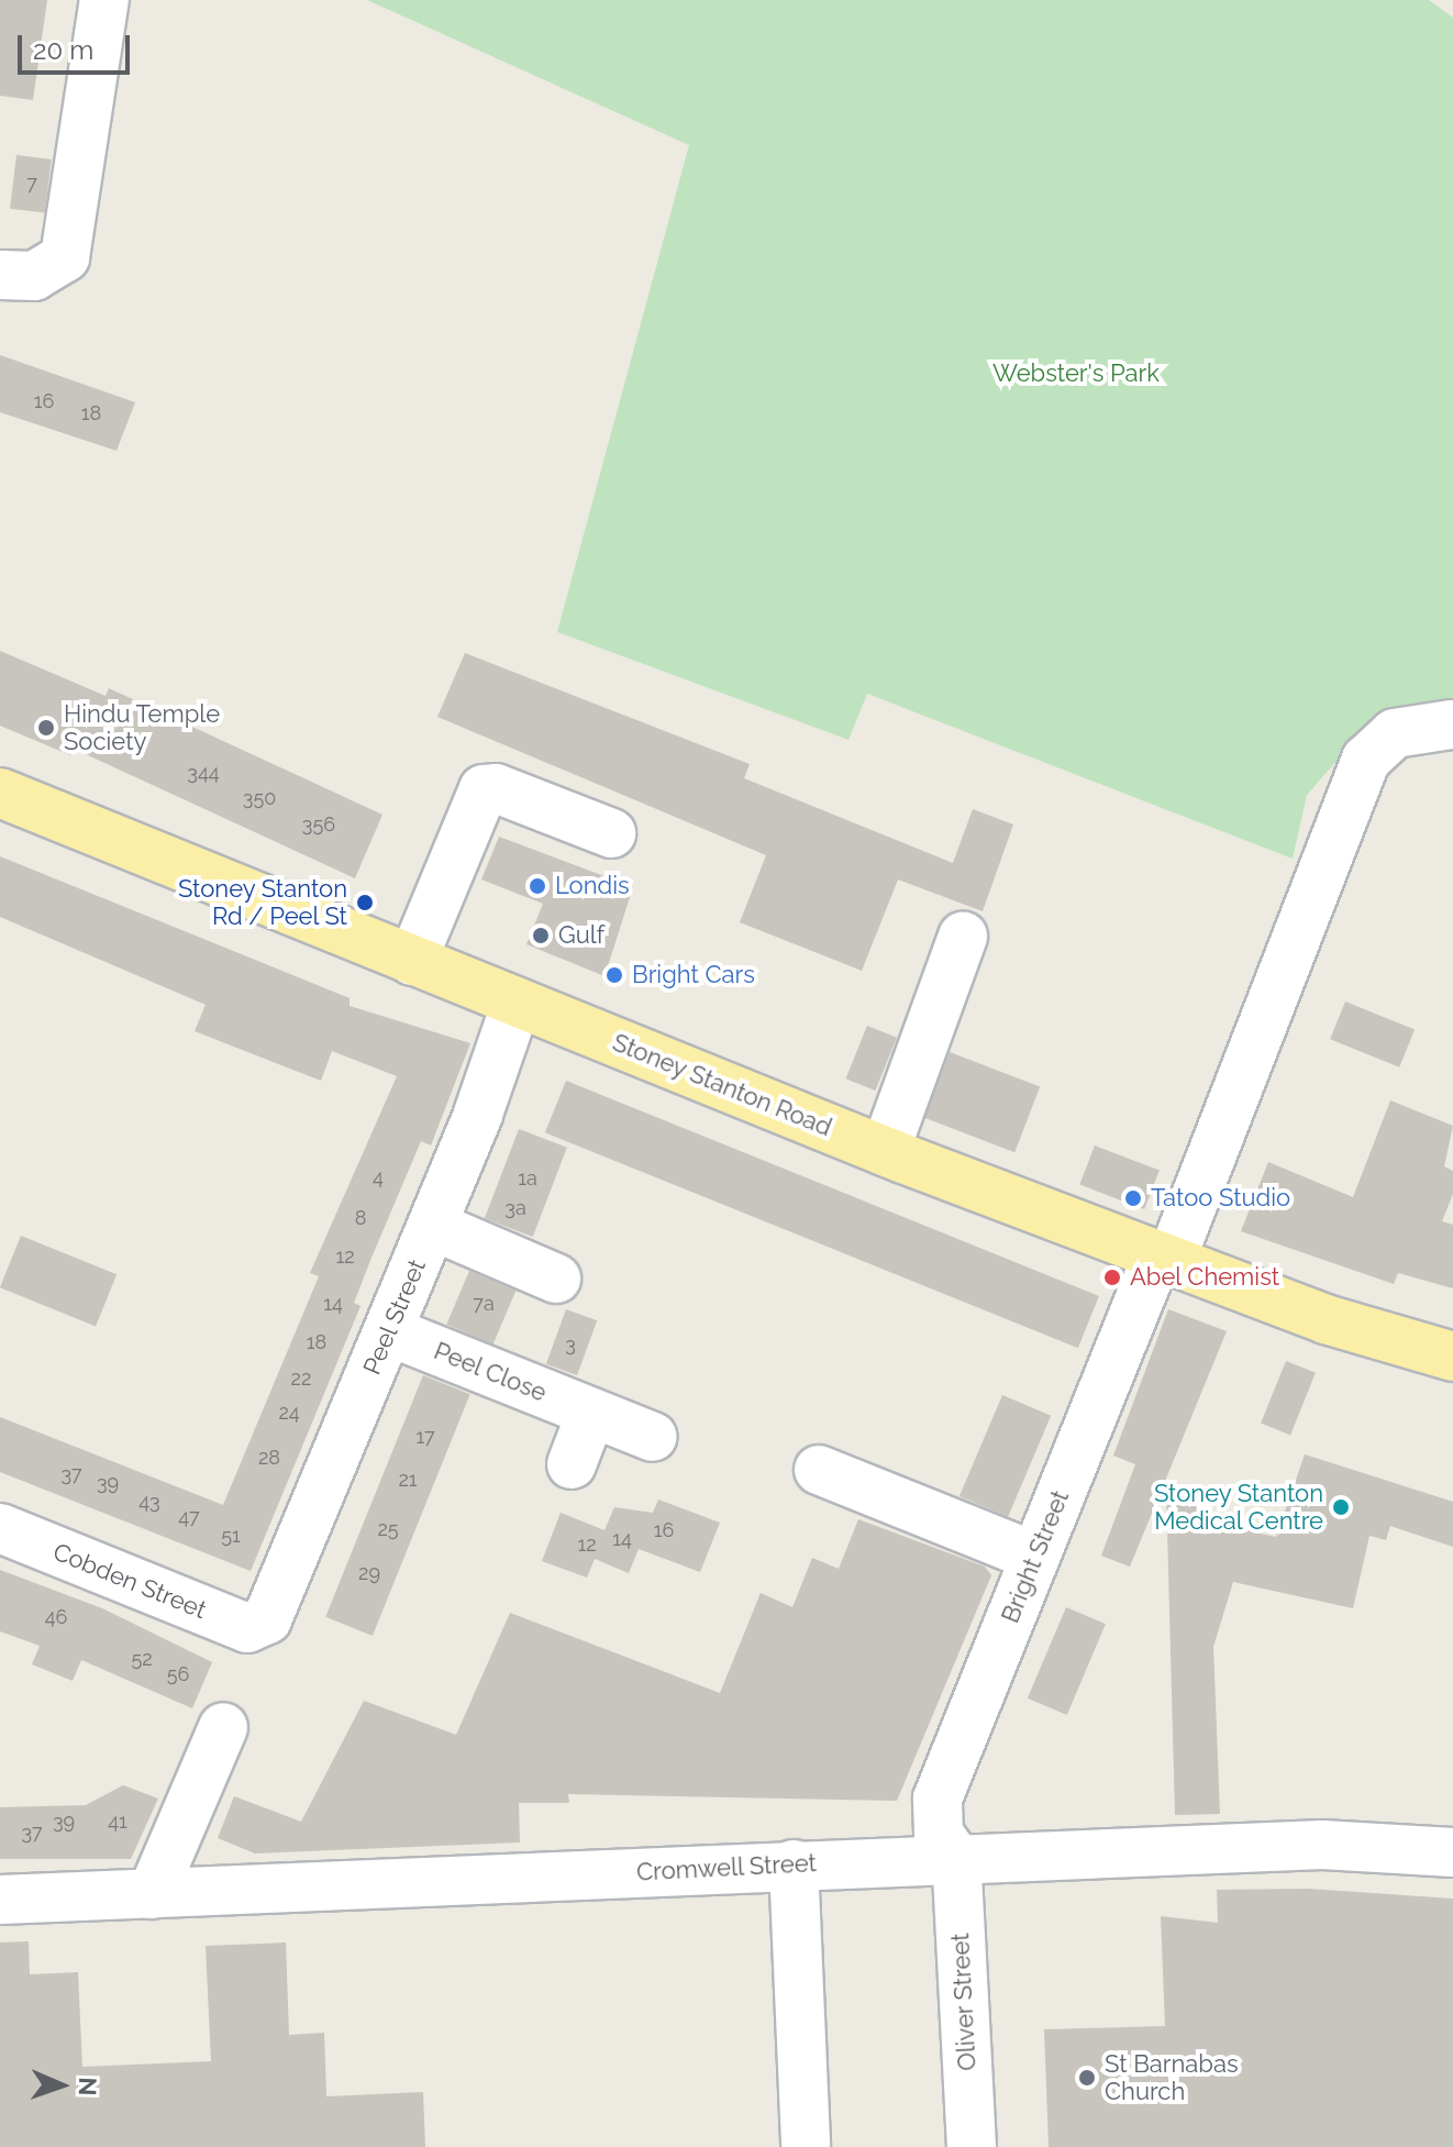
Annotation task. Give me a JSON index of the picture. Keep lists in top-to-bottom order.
{
  "streets": {
    "main road": ["Stoney Stanton Road"],
    "street": [
      "Peel Street",
      "Peel Close",
      "Bright Street",
      "Cobden Street",
      "Cromwell Street",
      "Oliver Street"
    ]
  },
  "crossings": [
    ["Stoney Stanton Road", "Peel Street"],
    ["Stoney Stanton Road", "Bright Street"],
    ["Peel Street", "Peel Close"],
    ["Peel Street", "Cobden Street"],
    ["Bright Street", "Cromwell Street"],
    ["Bright Street", "Oliver Street"],
    ["Cromwell Street", "Oliver Street"]
  ],
  "parks": ["Webster's Park"],
  "places": [
    "Hindu Temple Society",
    "Londis",
    "Stoney Stanton Rd / Peel St",
    "Gulf",
    "Bright Cars",
    "Tatoo Studio",
    "Abel Chemist",
    "Stoney Stanton Medical Centre",
    "St Barnabas Church"
  ],
  "house_numbers": [
    "7",
    "16",
    "18",
    "344",
    "350",
    "356",
    "4",
    "1a",
    "3a",
    "8",
    "12",
    "14",
    "7a",
    "18",
    "3",
    "22",
    "24",
    "17",
    "28",
    "37",
    "21",
    "39",
    "43",
    "47",
    "25",
    "16",
    "51",
    "14",
    "12",
    "29",
    "46",
    "52",
    "56",
    "39",
    "41",
    "37"
  ],
  "scale_bar": "20 m",
  "north": "right"
}
